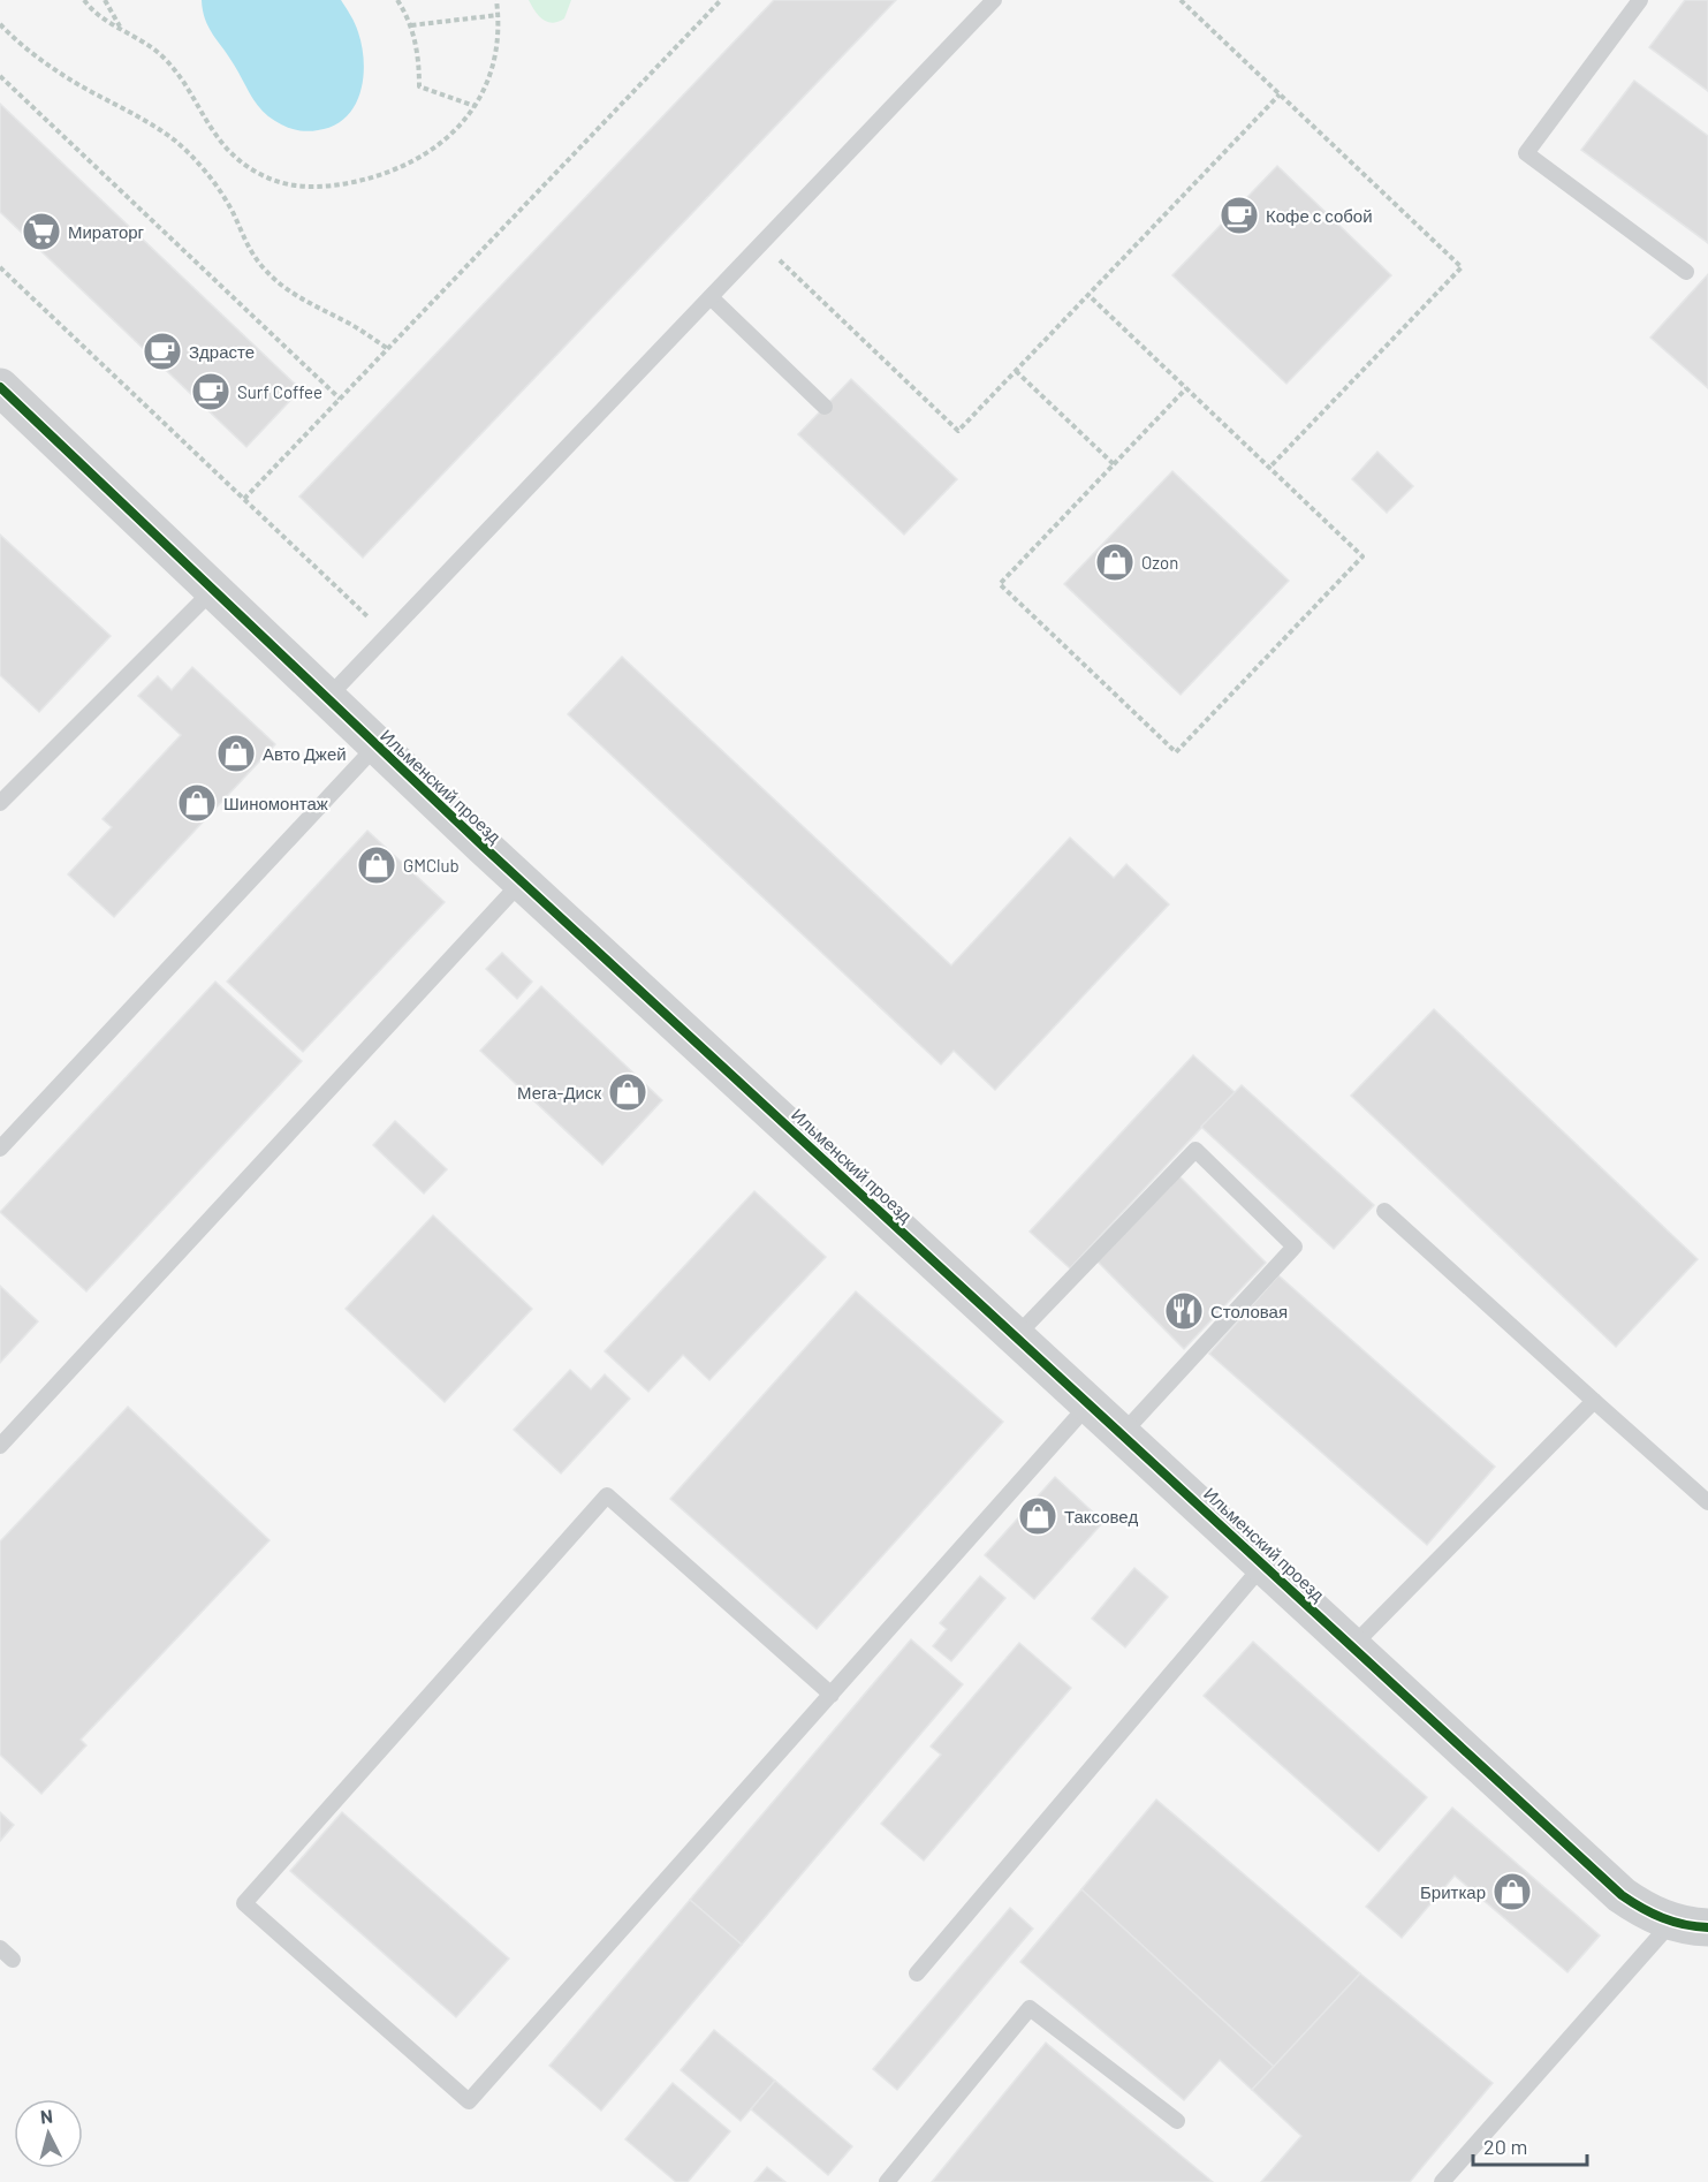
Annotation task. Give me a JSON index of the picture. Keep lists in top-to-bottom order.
{
  "streets": {
    "street": ["Ильменский проезд"]
  },
  "places": {
    "cafe": ["Кофе с собой", "Здрасте", "Surf Coffee"],
    "supermarket": ["Мираторг"],
    "shop": [
      "Ozon",
      "Авто Джей",
      "Шиномонтаж",
      "GMClub",
      "Мега-Диск",
      "Таксовед",
      "Бриткар"
    ],
    "restaurant": ["Столовая"]
  },
  "scale_bar": "20 m",
  "north": "top"
}
